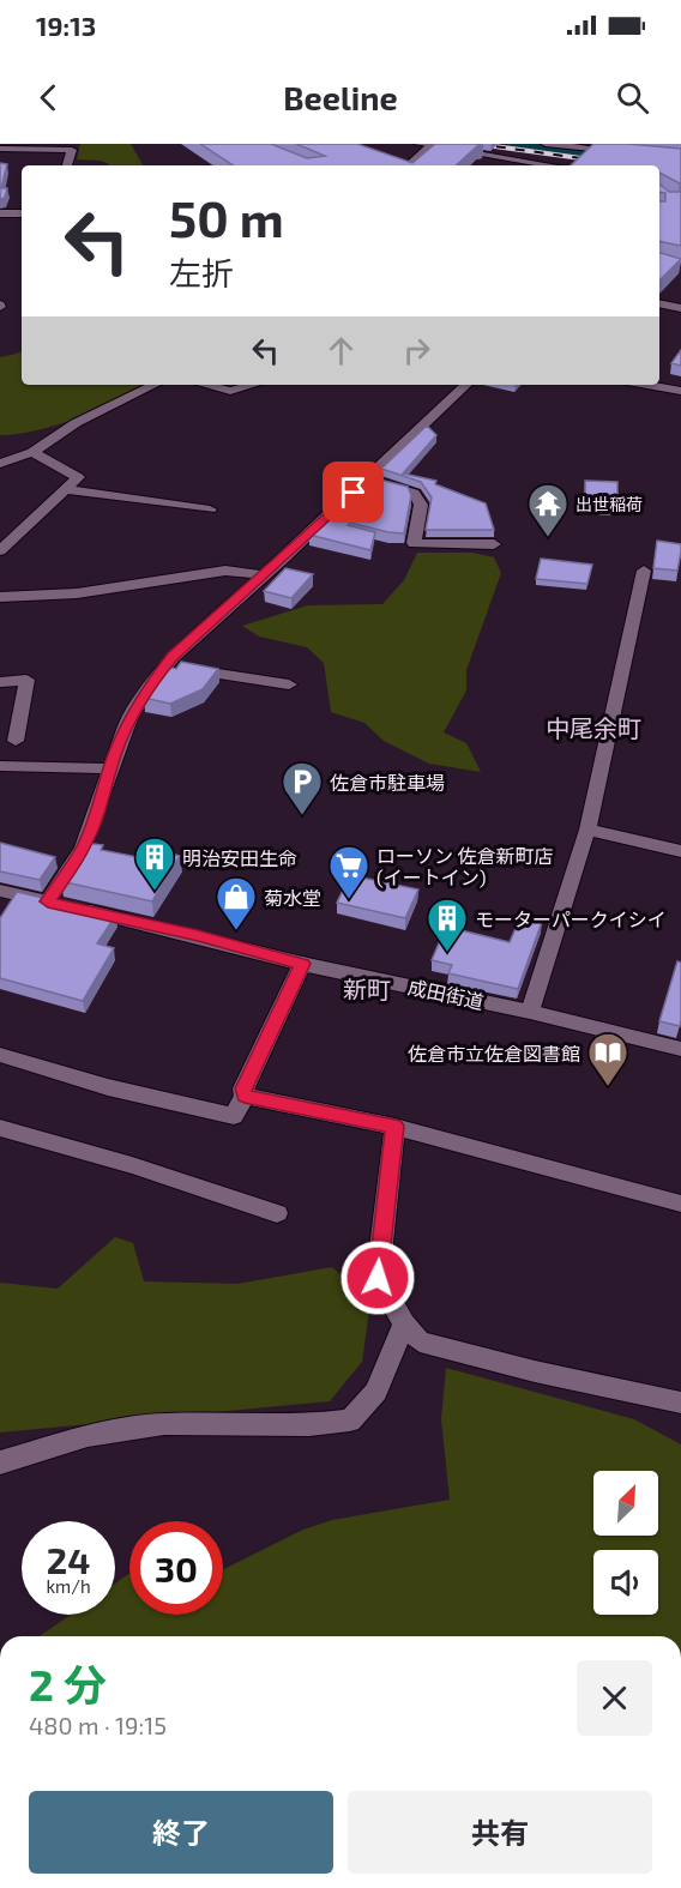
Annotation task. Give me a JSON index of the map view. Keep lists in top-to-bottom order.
{
  "streets": {
    "street": ["成田街道"]
  },
  "districts": ["中尾余町", "新町"],
  "places": {
    "temple": ["出世稲荷"],
    "parking": ["佐倉市駐車場"],
    "building": ["明治安田生命", "モーターパークイシイ"],
    "supermarket": ["ローソン 佐倉新町店 (イートイン)"],
    "shop": ["菊水堂"],
    "library": ["佐倉市立佐倉図書館"]
  },
  "north": "top right",
  "page": {
    "status": "19:13",
    "header": "Beeline",
    "turn": ["50 m", "左折"],
    "speed": "24 km/h",
    "limit": "30",
    "heading": ["2 分", "480 m · 19:15"],
    "buttons": ["終了", "共有"]
  }
}
